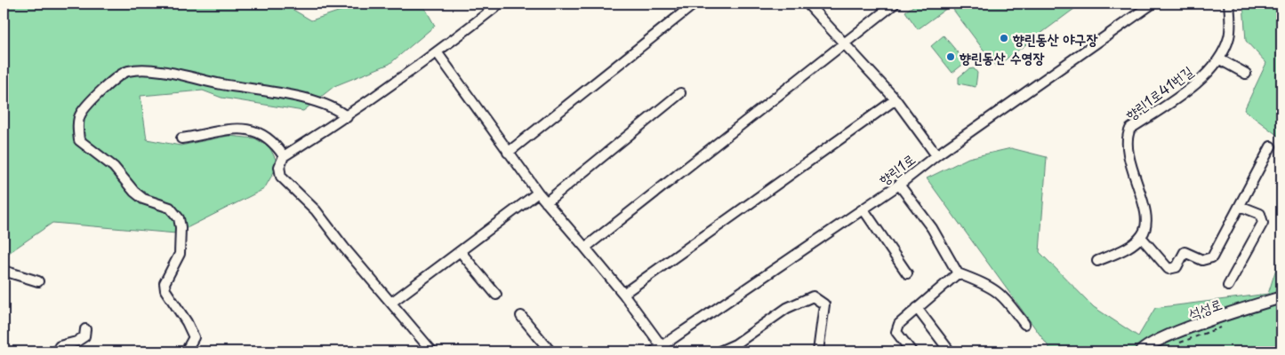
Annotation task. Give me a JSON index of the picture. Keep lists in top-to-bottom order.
{
  "streets": {
    "street": ["향린1로41번길", "향린1로", "석성로"]
  },
  "places": ["향린동산 야구장", "향린동산 수영장"]
}
